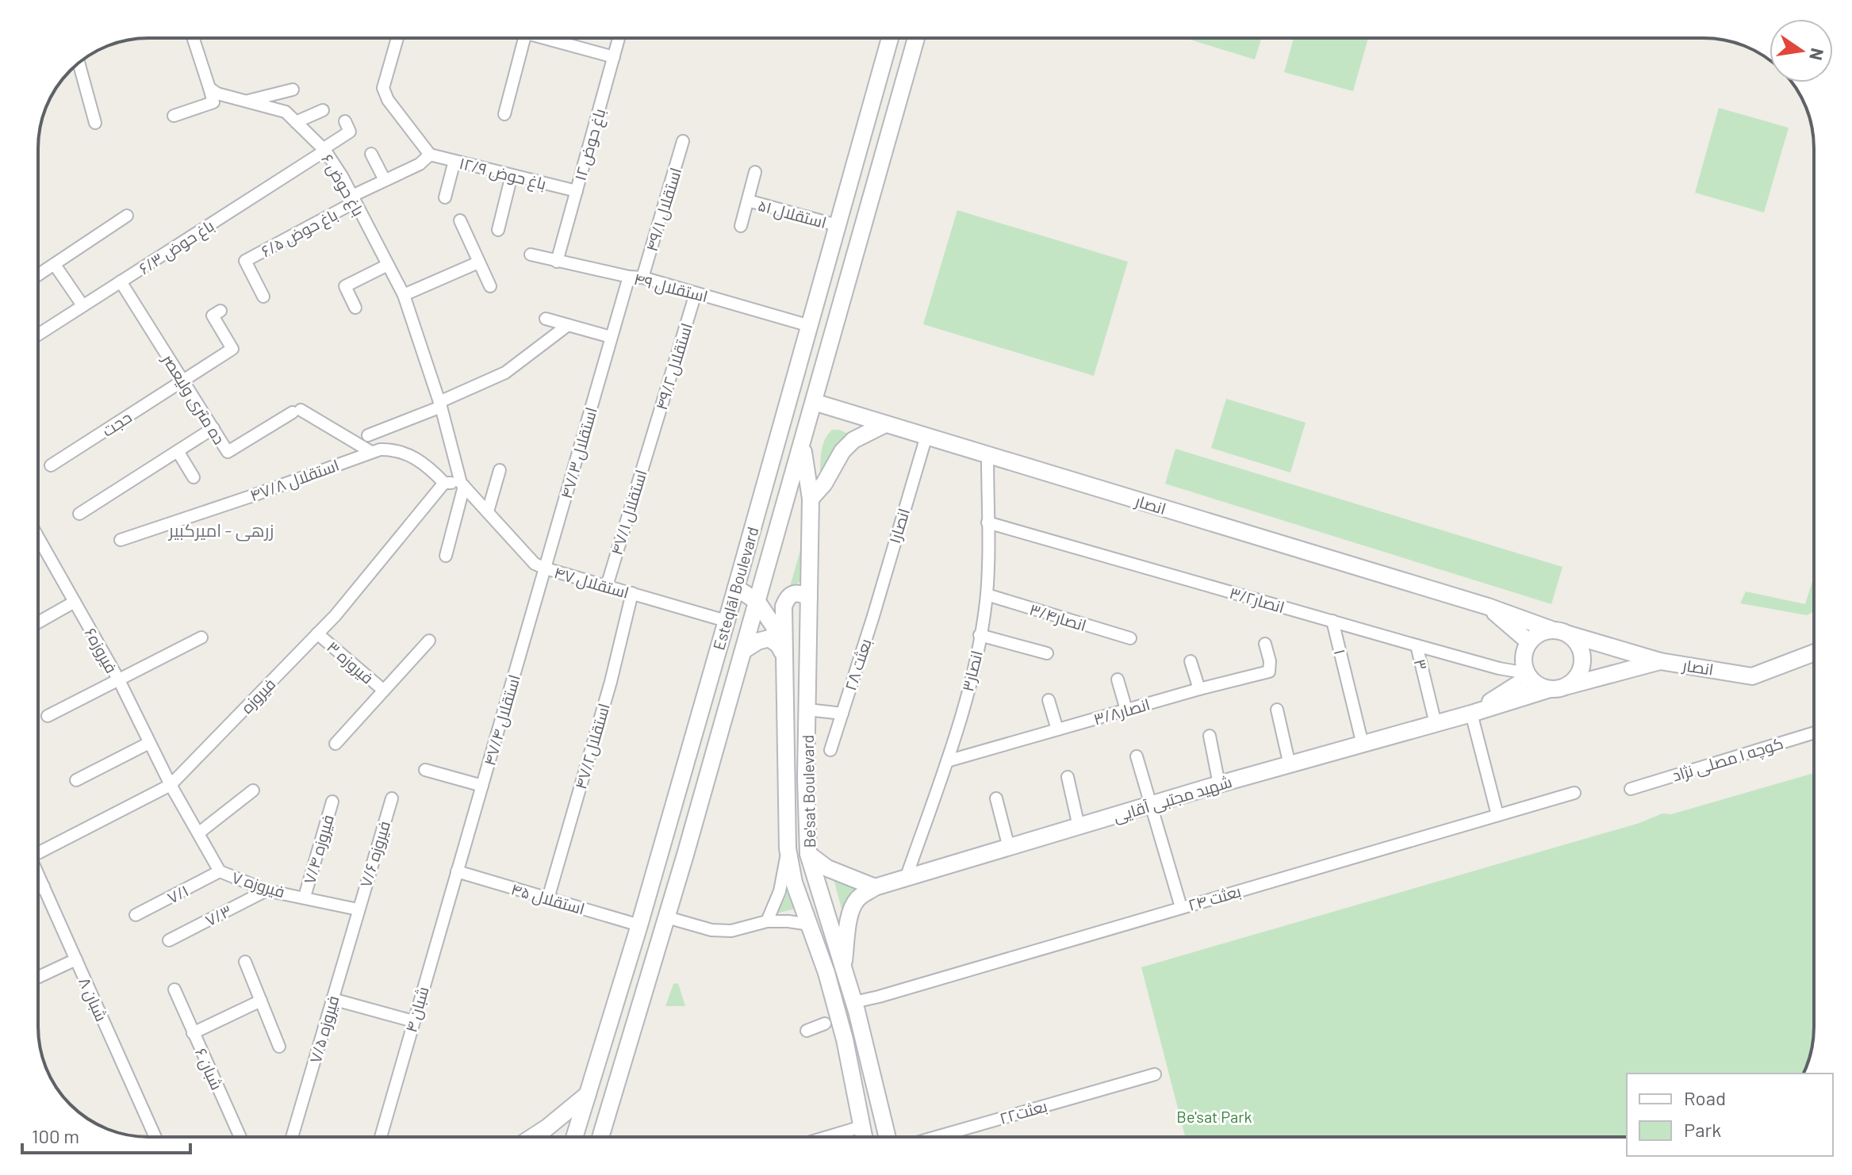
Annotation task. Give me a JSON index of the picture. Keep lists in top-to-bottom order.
{
  "streets": {
    "main road": [
      "انصار",
      "Esteqlāl Boulevard",
      "Be'sat Boulevard",
      "شهید مجتبی آقایی"
    ],
    "street": [
      "۱۲ باغ حوض",
      "۱۲/۹ باغ حوض",
      "۶ باغ حوض",
      "۴۹/۱ استقلال",
      "۵۱ استقلال",
      "۶/۵ باغ حوض",
      "۶/۳ باغ حوض",
      "۴۹ استقلال",
      "۴۹/۲ استقلال",
      "ده متری ولیعصر",
      "حجت",
      "۴۷/۳ استقلال",
      "۴۷/۸ استقلال",
      "۴۷/۱ استقلال",
      "انصار۱",
      "۴۷ استقلال",
      "انصار۳/۲",
      "انصار۳/۴",
      "فیروزه۶",
      "۱",
      "۳ فیروزه",
      "بعثت ۲۸",
      "۳",
      "انصار۳",
      "فیروزه",
      "انصار۳/۸",
      "۴۷/۴ استقلال",
      "استقلال۴۷/۲",
      "کوچه ۱ مصلی نژاد",
      "۷/۴ فیروزه",
      "۷/۶ فیروزه",
      "۷ فیروزه",
      "۷/۱",
      "بعثت ۲۴",
      "۴۵ استقلال",
      "۷/۳",
      "۸ شبان",
      "۴ شبان",
      "۷/۵ فیروزه",
      "۶ شبان",
      "بعثت۲۲"
    ]
  },
  "crossings": [
    ["۱۲ باغ حوض", "۱۲/۹ باغ حوض"],
    ["۱۲ باغ حوض", "۴۹ استقلال"],
    ["۶ باغ حوض", "۶/۵ باغ حوض"],
    ["۶ باغ حوض", "۶/۳ باغ حوض"],
    ["۶ باغ حوض", "۴۷ استقلال"],
    ["۴۹/۱ استقلال", "۴۹ استقلال"],
    ["۵۱ استقلال", "Esteqlāl Boulevard"],
    ["۶/۳ باغ حوض", "ده متری ولیعصر"],
    ["۴۹ استقلال", "۴۹/۲ استقلال"],
    ["۴۹ استقلال", "۴۷/۳ استقلال"],
    ["۴۹ استقلال", "Esteqlāl Boulevard"],
    ["۴۹/۲ استقلال", "۴۷/۱ استقلال"],
    ["ده متری ولیعصر", "حجت"],
    ["ده متری ولیعصر", "۴۷/۸ استقلال"],
    ["۴۷/۳ استقلال", "۴۷ استقلال"],
    ["۴۷/۳ استقلال", "۴۷/۴ استقلال"],
    ["۴۷/۸ استقلال", "فیروزه"],
    ["انصار", "انصار۱"],
    ["انصار", "Esteqlāl Boulevard"],
    ["انصار", "انصار۳/۲"],
    ["انصار", "انصار۳"],
    ["انصار", "شهید مجتبی آقایی"],
    ["۴۷/۱ استقلال", "۴۷ استقلال"],
    ["انصار۱", "بعثت ۲۸"],
    ["۴۷ استقلال", "Esteqlāl Boulevard"],
    ["۴۷ استقلال", "۴۷/۴ استقلال"],
    ["۴۷ استقلال", "استقلال۴۷/۲"],
    ["Esteqlāl Boulevard", "Be'sat Boulevard"],
    ["Esteqlāl Boulevard", "۴۵ استقلال"],
    ["انصار۳/۲", "۱"],
    ["انصار۳/۲", "۳"],
    ["انصار۳/۲", "انصار۳"],
    ["انصار۳/۲", "شهید مجتبی آقایی"],
    ["انصار۳/۴", "انصار۳"],
    ["فیروزه۶", "فیروزه"],
    ["فیروزه۶", "۷ فیروزه"],
    ["۱", "شهید مجتبی آقایی"],
    ["۳ فیروزه", "فیروزه"],
    ["۳", "شهید مجتبی آقایی"],
    ["انصار۳", "انصار۳/۸"],
    ["انصار۳", "شهید مجتبی آقایی"],
    ["فیروزه", "۷ فیروزه"],
    ["۴۷/۴ استقلال", "۴۵ استقلال"],
    ["۴۷/۴ استقلال", "۴ شبان"],
    ["استقلال۴۷/۲", "۴۵ استقلال"],
    ["Be'sat Boulevard", "بعثت ۲۴"],
    ["۷/۴ فیروزه", "۷ فیروزه"],
    ["۷/۶ فیروزه", "۷ فیروزه"],
    ["۷/۶ فیروزه", "۷/۵ فیروزه"],
    ["۷ فیروزه", "۷/۱"],
    ["۷ فیروزه", "۷/۳"],
    ["۷ فیروزه", "۷/۵ فیروزه"],
    ["۴۵ استقلال", "۴ شبان"]
  ],
  "districts": ["زرهی - امیرکبیر"],
  "parks": ["Be'sat Park"],
  "legend": ["Road", "Park"],
  "scale_bar": "100 m",
  "north": "right"
}
